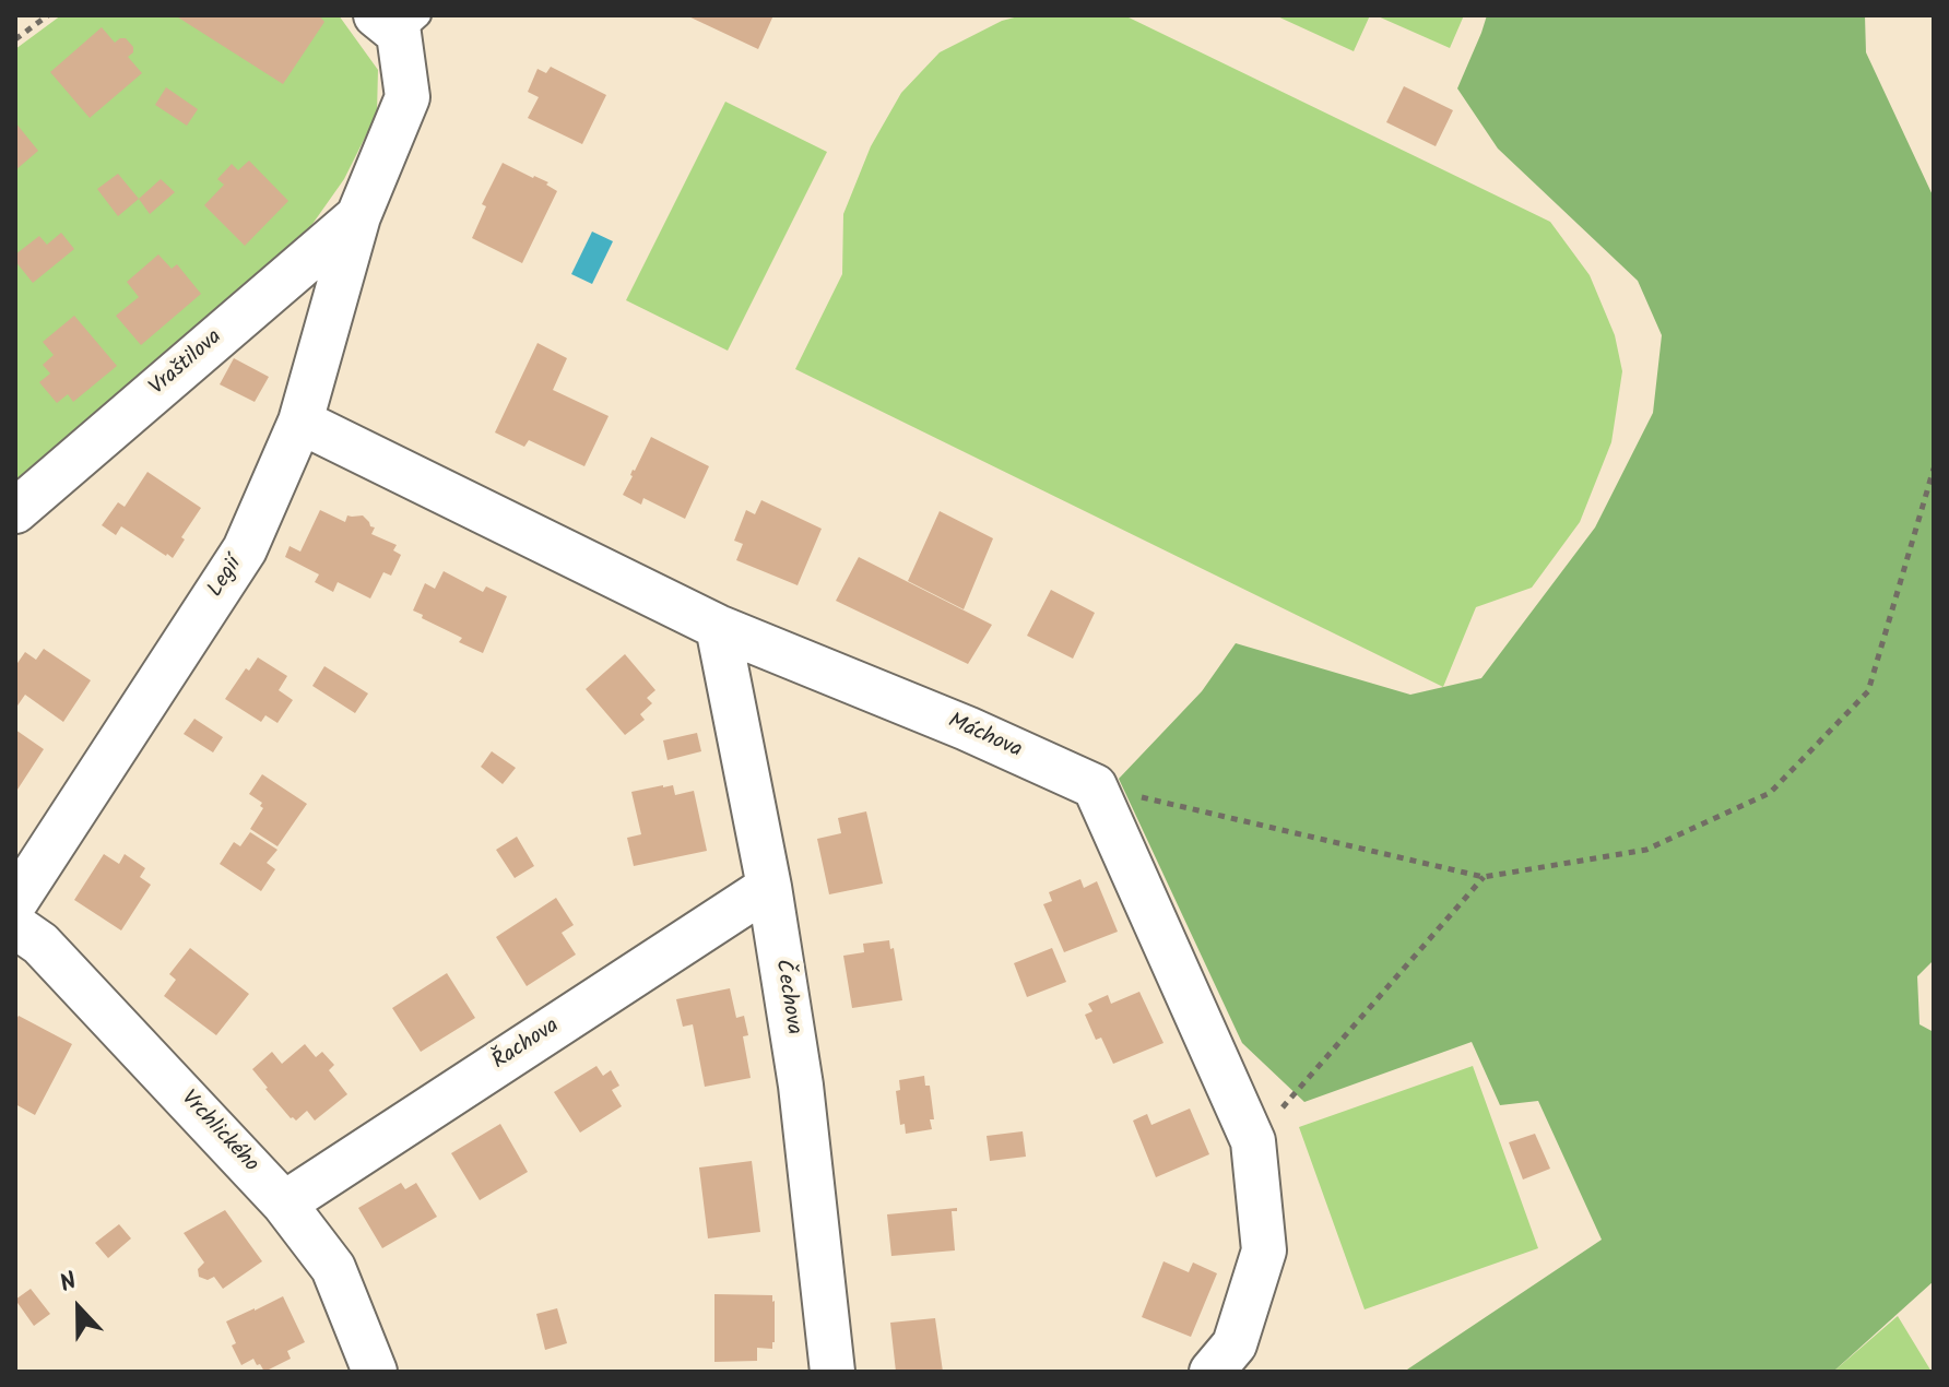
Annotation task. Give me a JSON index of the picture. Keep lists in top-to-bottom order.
{
  "streets": {
    "street": [
      "Vraštilova",
      "Legií",
      "Máchova",
      "Čechova",
      "Řachova",
      "Vrchlického"
    ]
  },
  "crossings": [
    ["Vraštilova", "Legií"],
    ["Legií", "Máchova"],
    ["Máchova", "Čechova"],
    ["Čechova", "Řachova"],
    ["Řachova", "Vrchlického"]
  ],
  "north": "top"
}
